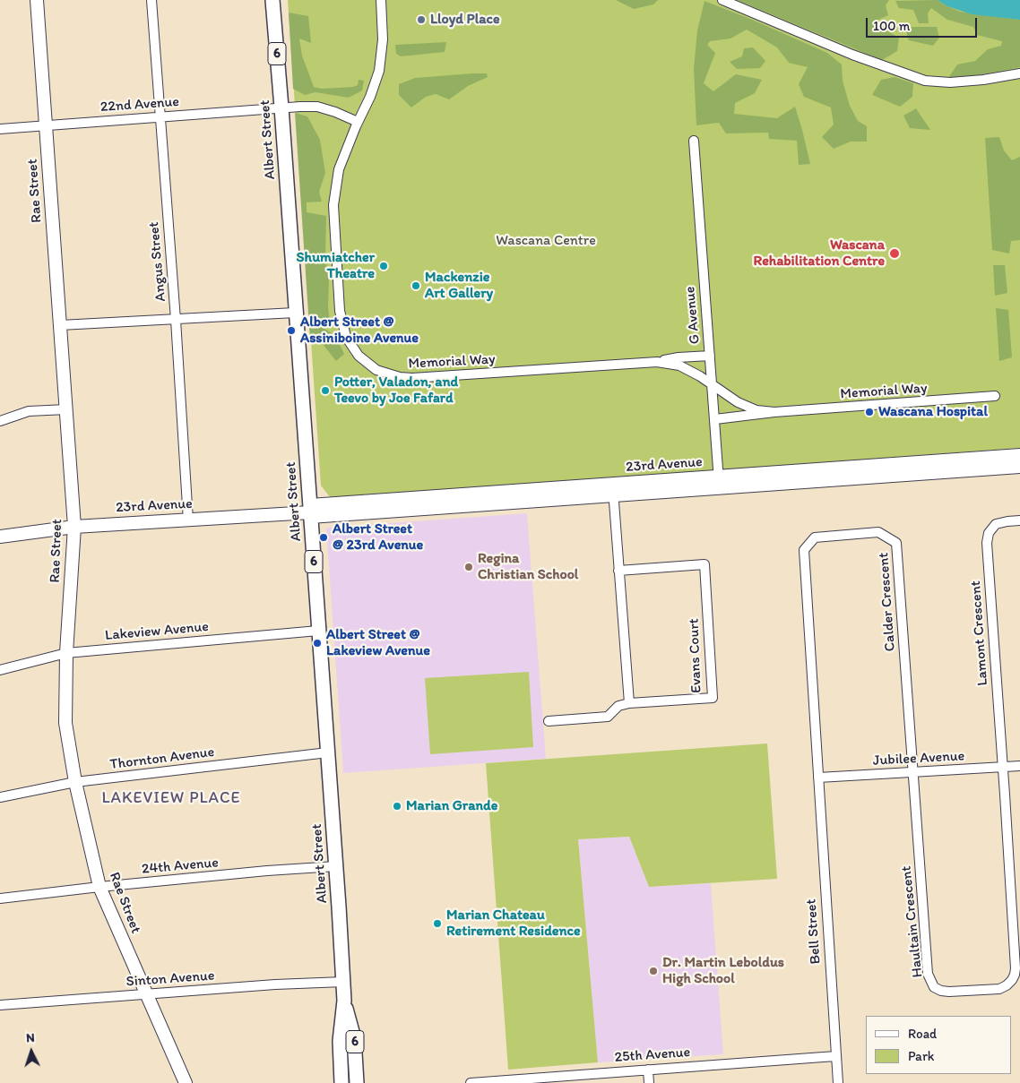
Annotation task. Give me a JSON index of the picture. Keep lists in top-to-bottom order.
{
  "streets": {
    "main road": ["6", "Albert Street"],
    "street": [
      "22nd Avenue",
      "Rae Street",
      "Angus Street",
      "G Avenue",
      "Memorial Way",
      "23rd Avenue",
      "Calder Crescent",
      "Lakeview Avenue",
      "Lamont Crescent",
      "Evans Court",
      "Thornton Avenue",
      "Jubilee Avenue",
      "24th Avenue",
      "Haultain Crescent",
      "Bell Street",
      "Sinton Avenue",
      "25th Avenue"
    ]
  },
  "crossings": [
    ["22nd Avenue", "Albert Street"],
    ["22nd Avenue", "Rae Street"],
    ["22nd Avenue", "Angus Street"],
    ["22nd Avenue", "Memorial Way"],
    ["Albert Street", "23rd Avenue"],
    ["Albert Street", "Lakeview Avenue"],
    ["Albert Street", "Thornton Avenue"],
    ["Albert Street", "24th Avenue"],
    ["Albert Street", "Sinton Avenue"],
    ["Rae Street", "23rd Avenue"],
    ["Rae Street", "Lakeview Avenue"],
    ["Rae Street", "Thornton Avenue"],
    ["Rae Street", "24th Avenue"],
    ["Rae Street", "Sinton Avenue"],
    ["Angus Street", "23rd Avenue"],
    ["G Avenue", "Memorial Way"],
    ["G Avenue", "23rd Avenue"],
    ["Calder Crescent", "Jubilee Avenue"],
    ["Calder Crescent", "Haultain Crescent"],
    ["Calder Crescent", "Bell Street"],
    ["Lamont Crescent", "Jubilee Avenue"],
    ["Lamont Crescent", "Haultain Crescent"],
    ["Jubilee Avenue", "Haultain Crescent"],
    ["Jubilee Avenue", "Bell Street"],
    ["Bell Street", "25th Avenue"]
  ],
  "districts": ["LAKEVIEW PLACE"],
  "parks": ["Wascana Centre"],
  "places": [
    "Lloyd Place",
    "Wascana Rehabilitation Centre",
    "Shumiatcher Theatre",
    "Mackenzie Art Gallery",
    "Albert Street @ Assiniboine Avenue",
    "Potter, Valadon, and Teevo by Joe Fafard",
    "Wascana Hospital",
    "Albert Street @ 23rd Avenue",
    "Regina Christian School",
    "Albert Street @ Lakeview Avenue",
    "Marian Grande",
    "Marian Chateau Retirement Residence",
    "Dr. Martin Leboldus High School"
  ],
  "legend": ["Road", "Park"],
  "scale_bar": "100 m",
  "north": "top"
}
